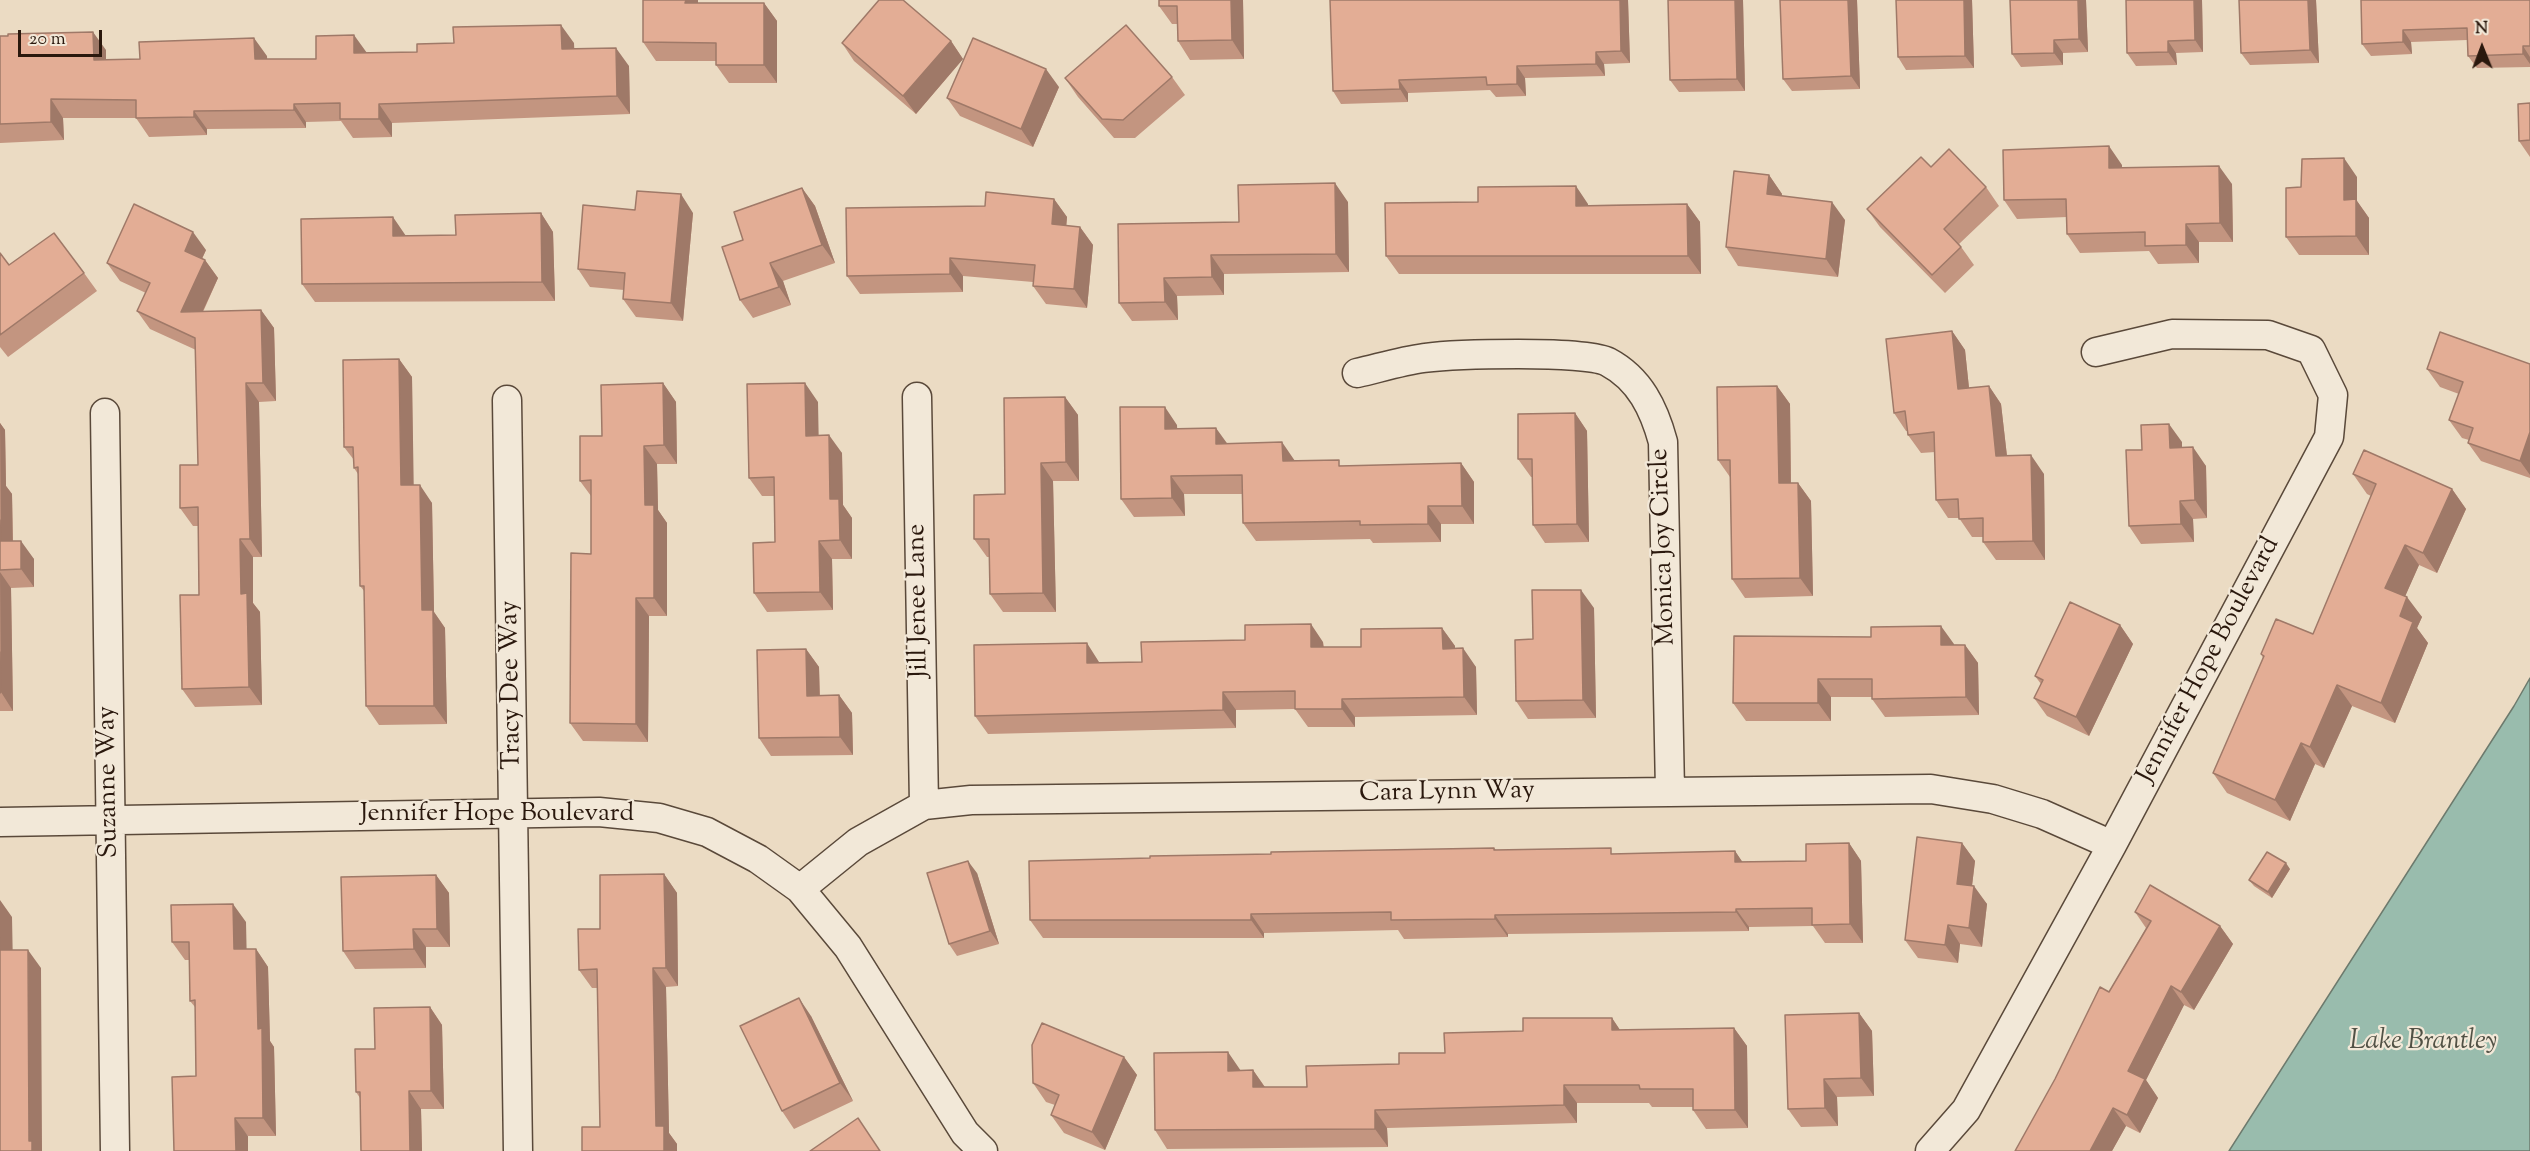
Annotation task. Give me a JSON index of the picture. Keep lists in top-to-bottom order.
{
  "streets": {
    "street": [
      "Monica Joy Circle",
      "Jill Jenee Lane",
      "Jennifer Hope Boulevard",
      "Tracy Dee Way",
      "Suzanne Way",
      "Cara Lynn Way"
    ]
  },
  "crossings": [
    ["Monica Joy Circle", "Cara Lynn Way"],
    ["Jill Jenee Lane", "Cara Lynn Way"],
    ["Jennifer Hope Boulevard", "Tracy Dee Way"],
    ["Jennifer Hope Boulevard", "Suzanne Way"],
    ["Jennifer Hope Boulevard", "Cara Lynn Way"]
  ],
  "water": ["Lake Brantley"],
  "scale_bar": "20 m",
  "north": "top"
}
